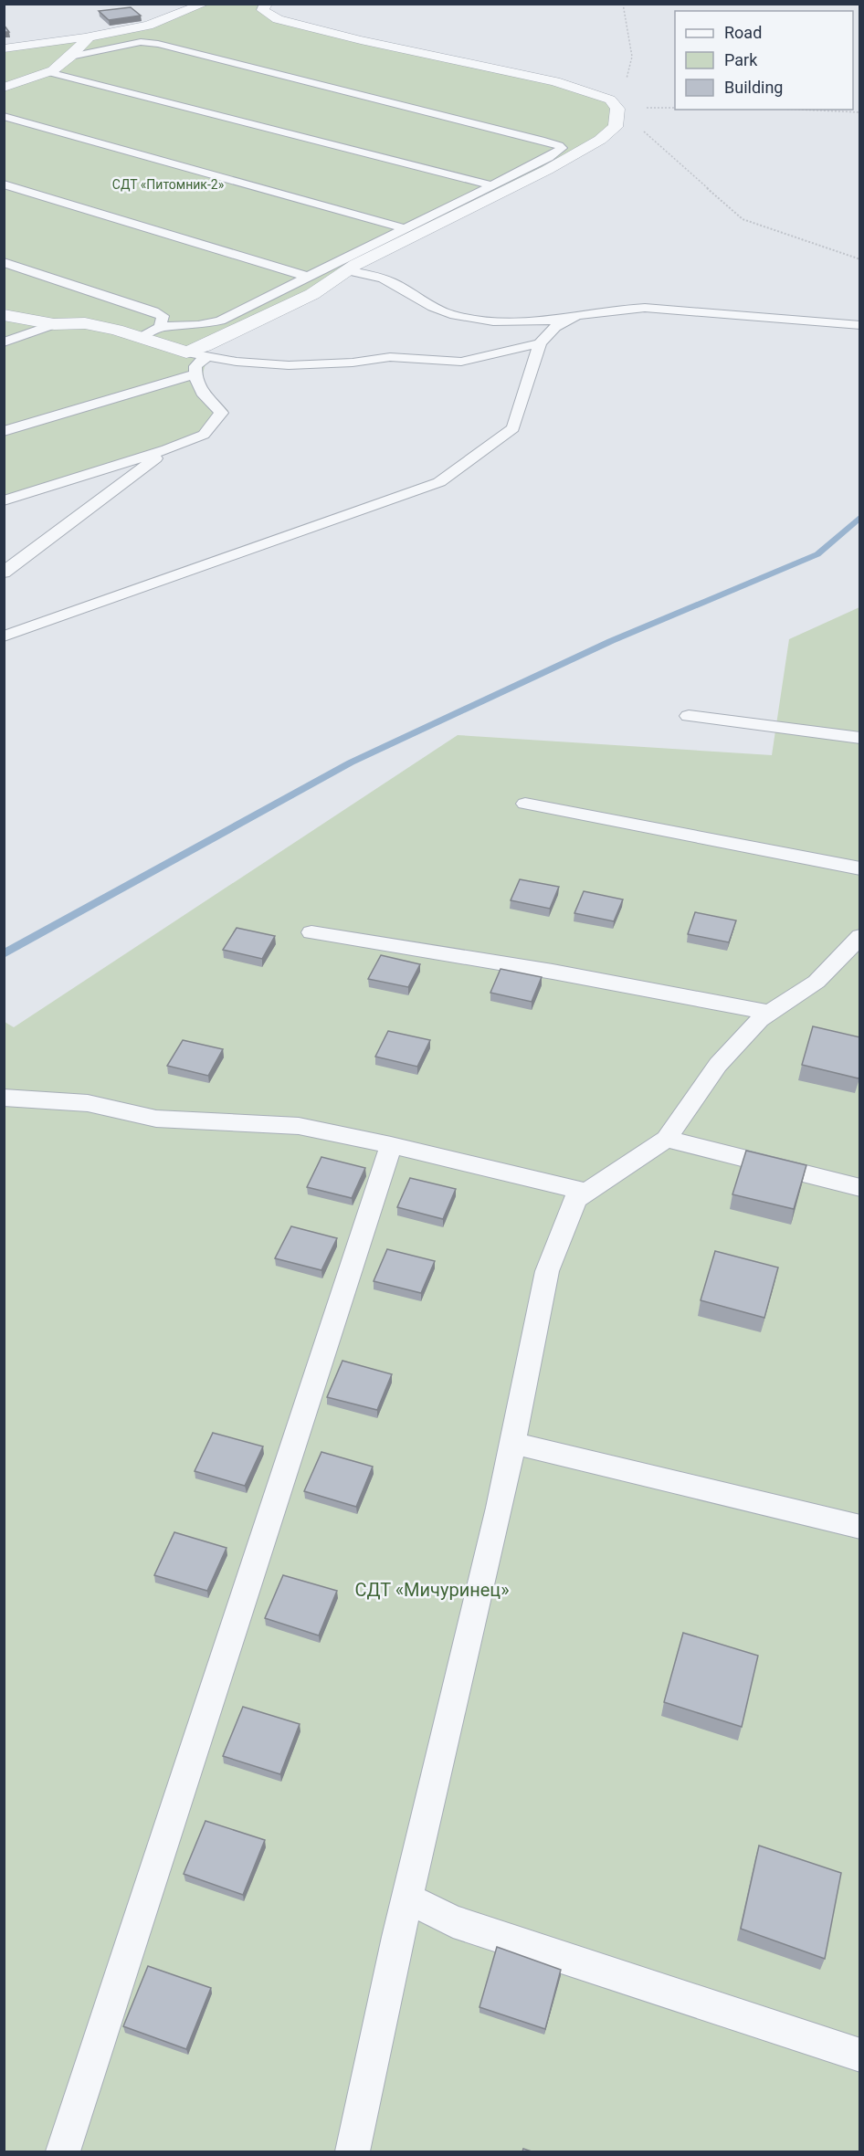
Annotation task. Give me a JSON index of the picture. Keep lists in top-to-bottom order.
{
  "parks": ["СДТ «Питомник-2»", "СДТ «Мичуринец»"],
  "legend": ["Road", "Park", "Building"]
}
